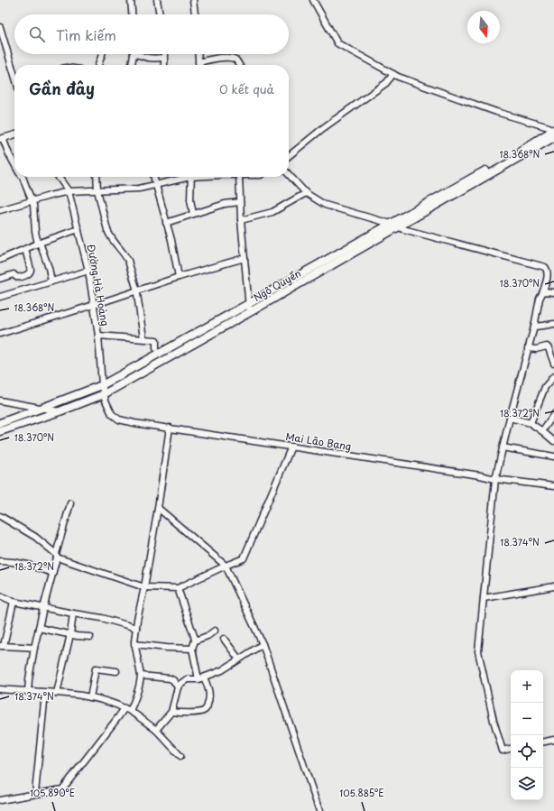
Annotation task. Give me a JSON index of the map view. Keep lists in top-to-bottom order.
{
  "streets": {
    "main road": ["Ngô Quyền"],
    "street": ["Đường Hà Hoàng", "Mai Lão Bạng"]
  },
  "crossings": [
    ["Đường Hà Hoàng", "Ngô Quyền"],
    ["Đường Hà Hoàng", "Mai Lão Bạng"],
    ["Ngô Quyền", "Mai Lão Bạng"]
  ],
  "north": "bottom",
  "page": {
    "search": "Tìm kiếm",
    "heading": ["Gần đây", "0 kết quả"],
    "map_buttons": ["+", "−"]
  },
  "coordinates": [
    "18.368°N",
    "18.370°N",
    "18.372°N",
    "18.374°N",
    "105.890°E",
    "105.885°E"
  ]
}
